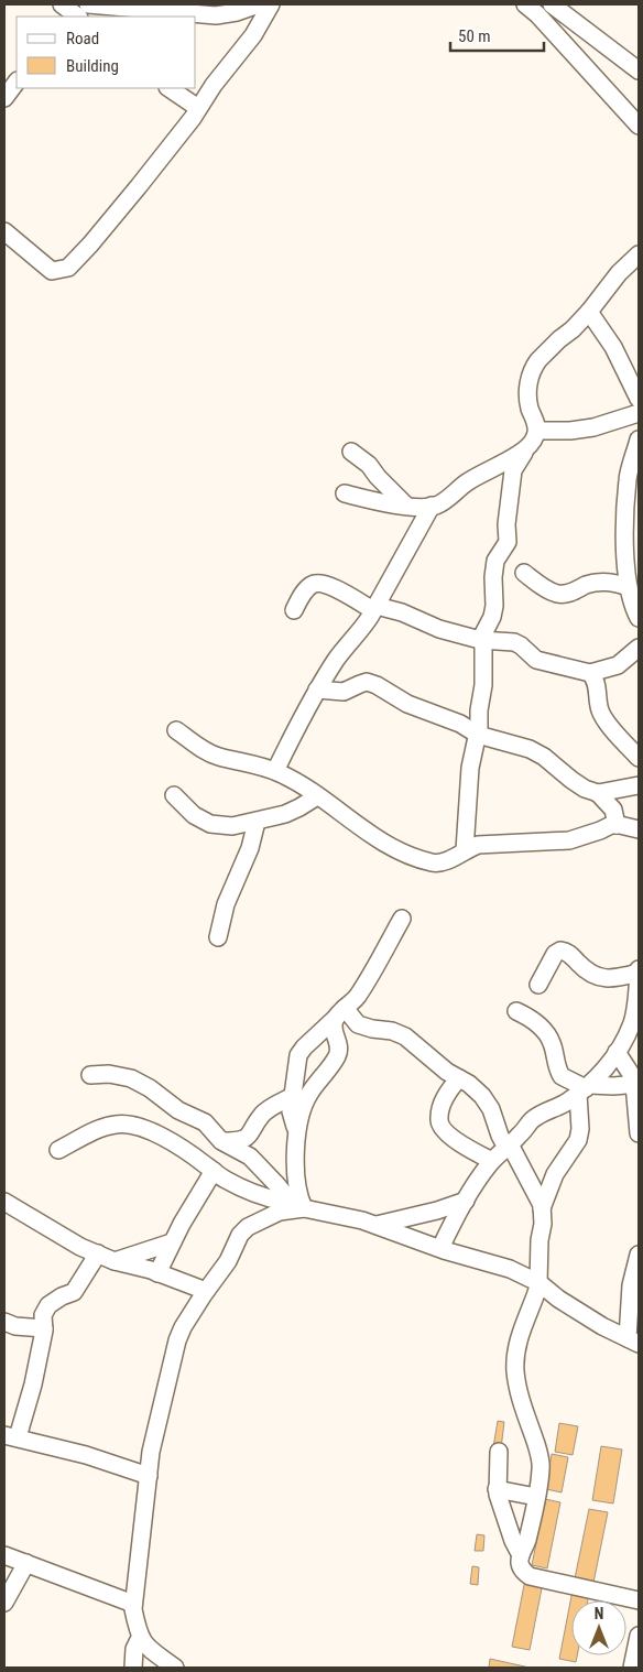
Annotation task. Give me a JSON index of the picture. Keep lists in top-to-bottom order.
{
  "legend": ["Road", "Building"],
  "scale_bar": "50 m",
  "north": "top"
}
